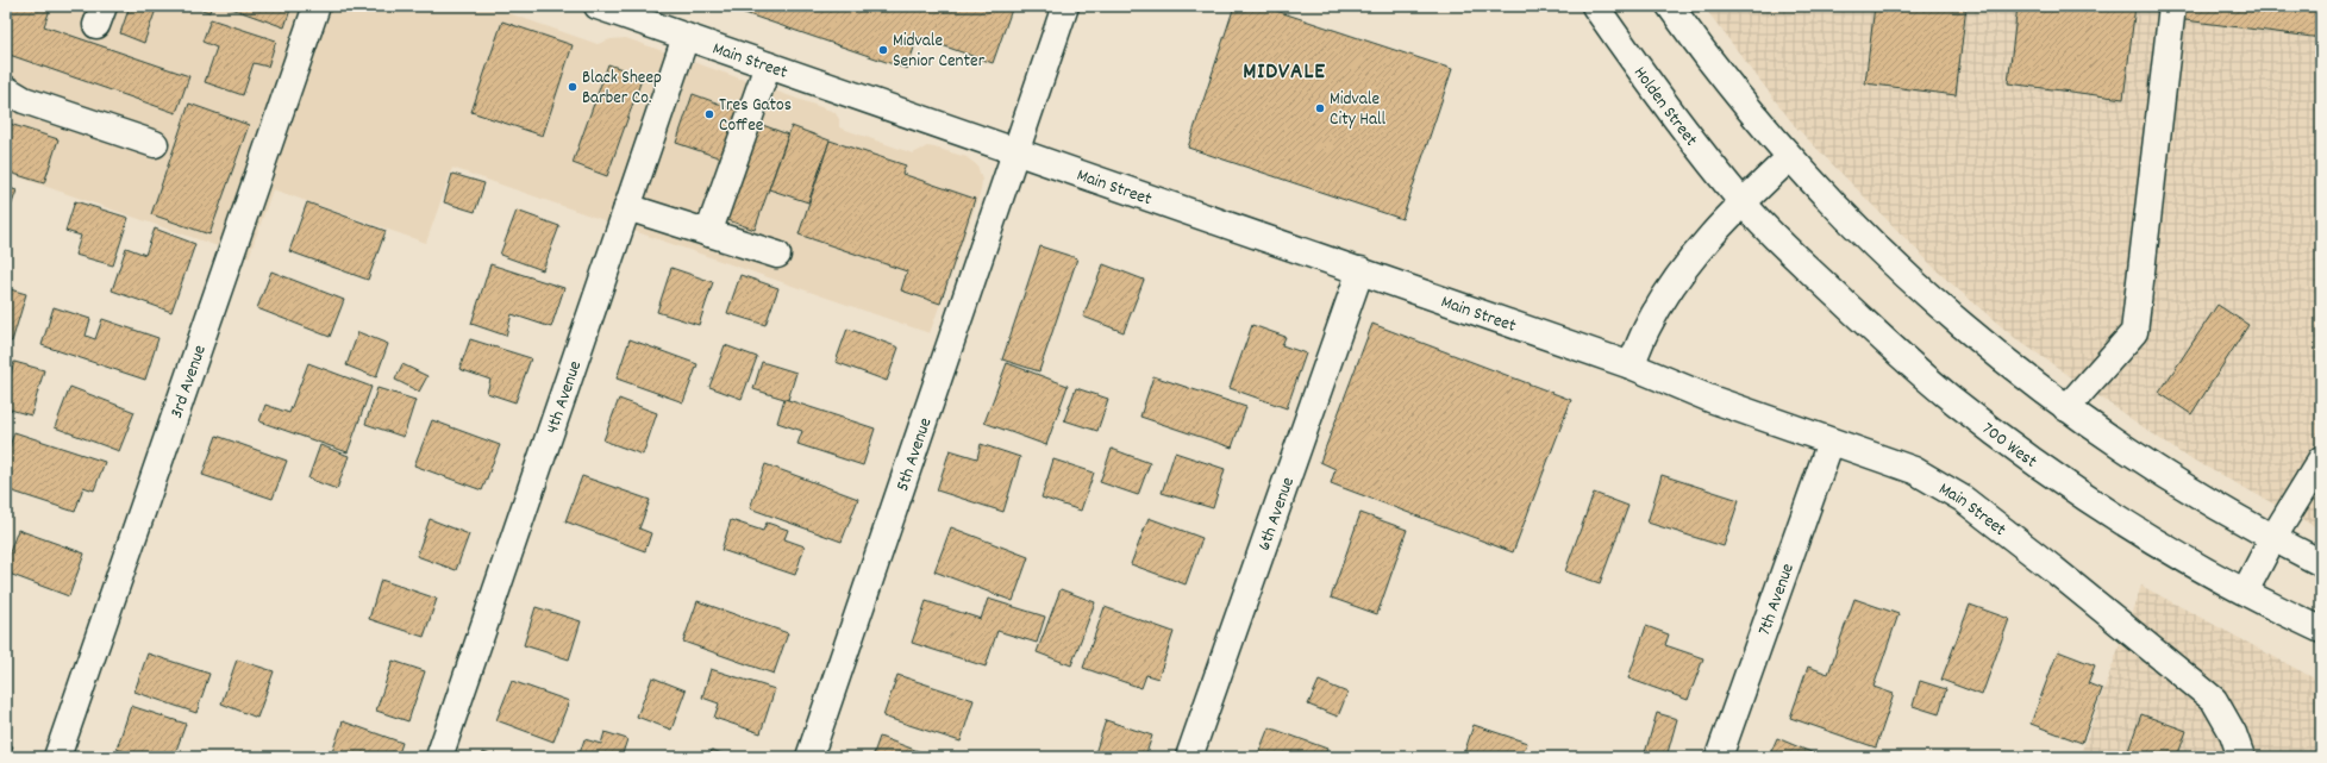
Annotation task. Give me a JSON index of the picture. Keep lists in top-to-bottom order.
{
  "streets": {
    "street": [
      "Main Street",
      "Holden Street",
      "3rd Avenue",
      "4th Avenue",
      "700 West",
      "5th Avenue",
      "6th Avenue",
      "7th Avenue"
    ]
  },
  "crossings": [
    ["Main Street", "4th Avenue"],
    ["Main Street", "5th Avenue"],
    ["Main Street", "6th Avenue"],
    ["Main Street", "7th Avenue"],
    ["Holden Street", "700 West"]
  ],
  "districts": ["MIDVALE"],
  "places": [
    "Midvale Senior Center",
    "Black Sheep Barber Co.",
    "Midvale City Hall",
    "Tres Gatos Coffee"
  ]
}
